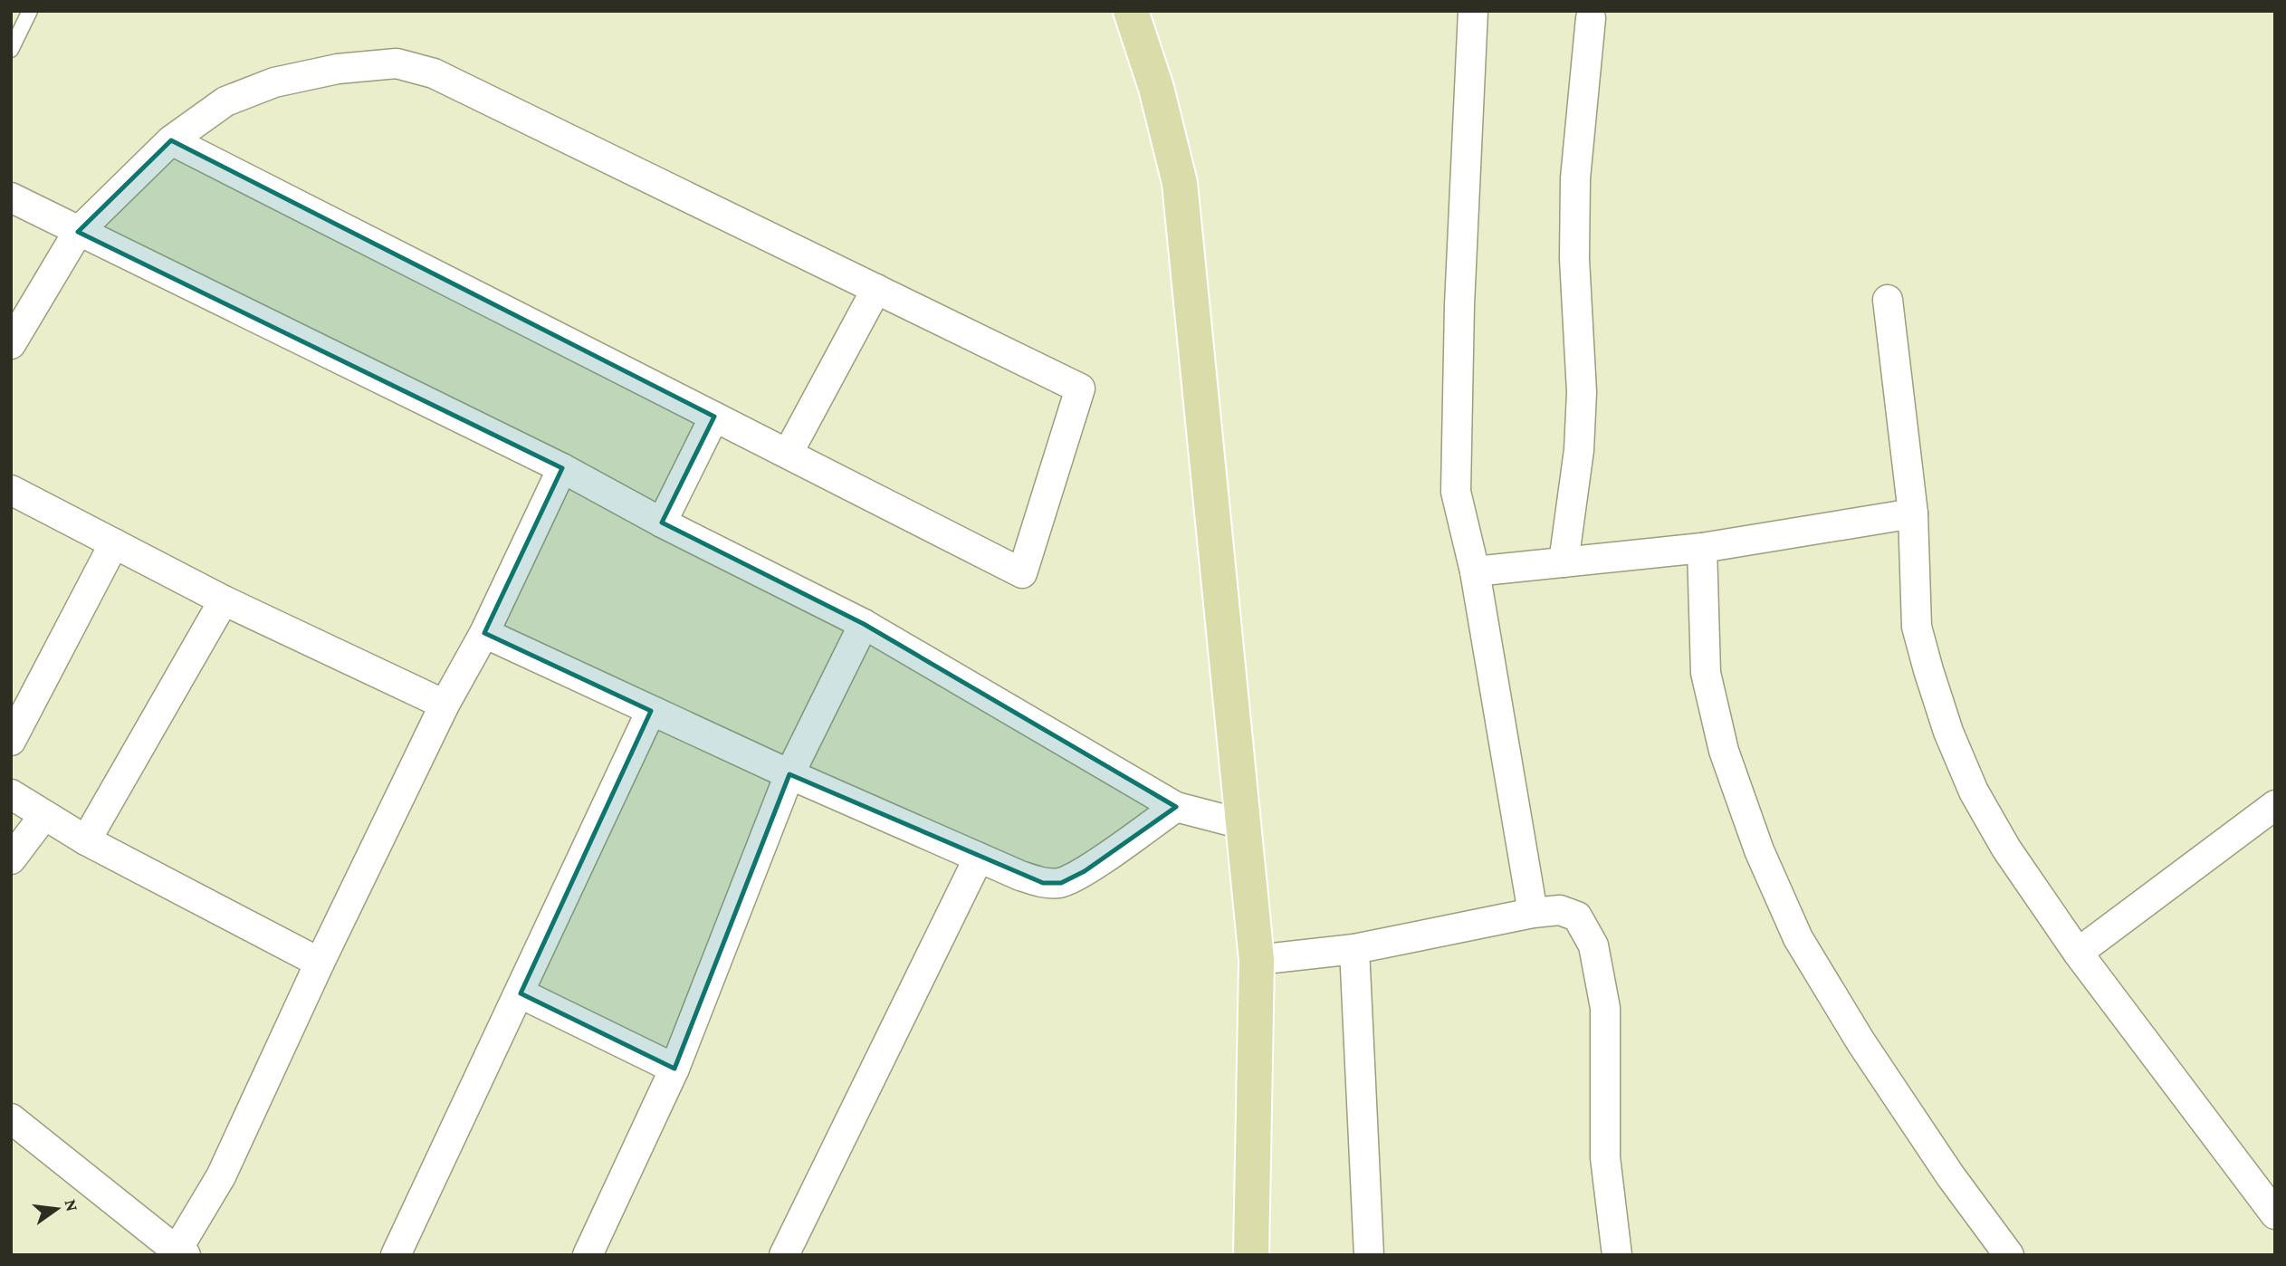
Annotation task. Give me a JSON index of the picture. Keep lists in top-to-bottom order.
{
  "north": "right"
}
